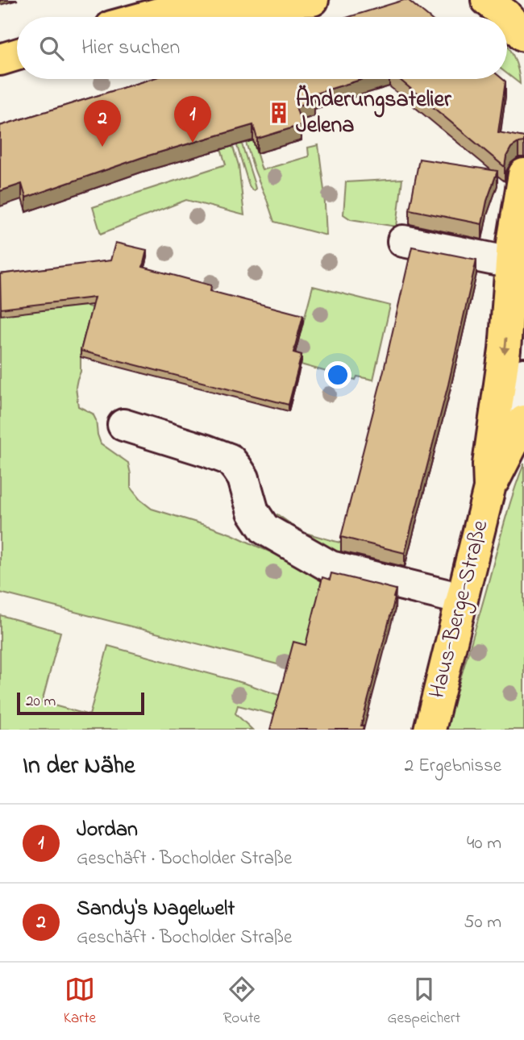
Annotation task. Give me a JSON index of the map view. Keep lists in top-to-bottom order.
{
  "streets": {
    "main road": ["Haus-Berge-Straße"]
  },
  "places": {
    "building": ["Änderungsatelier Jelena"]
  },
  "scale_bar": "20 m",
  "page": {
    "search": "Hier suchen",
    "pins": ["1", "2"],
    "scale": "20 m",
    "heading": ["In der Nähe", "2 Ergebnisse"],
    "list": [
      {
        "mark": "1",
        "name": "Jordan",
        "note": "Geschäft · Bocholder Straße",
        "value": "40 m"
      },
      {
        "mark": "2",
        "name": "Sandy's Nagelwelt",
        "note": "Geschäft · Bocholder Straße",
        "value": "50 m"
      }
    ],
    "nav": ["Karte", "Route", "Gespeichert"]
  }
}
